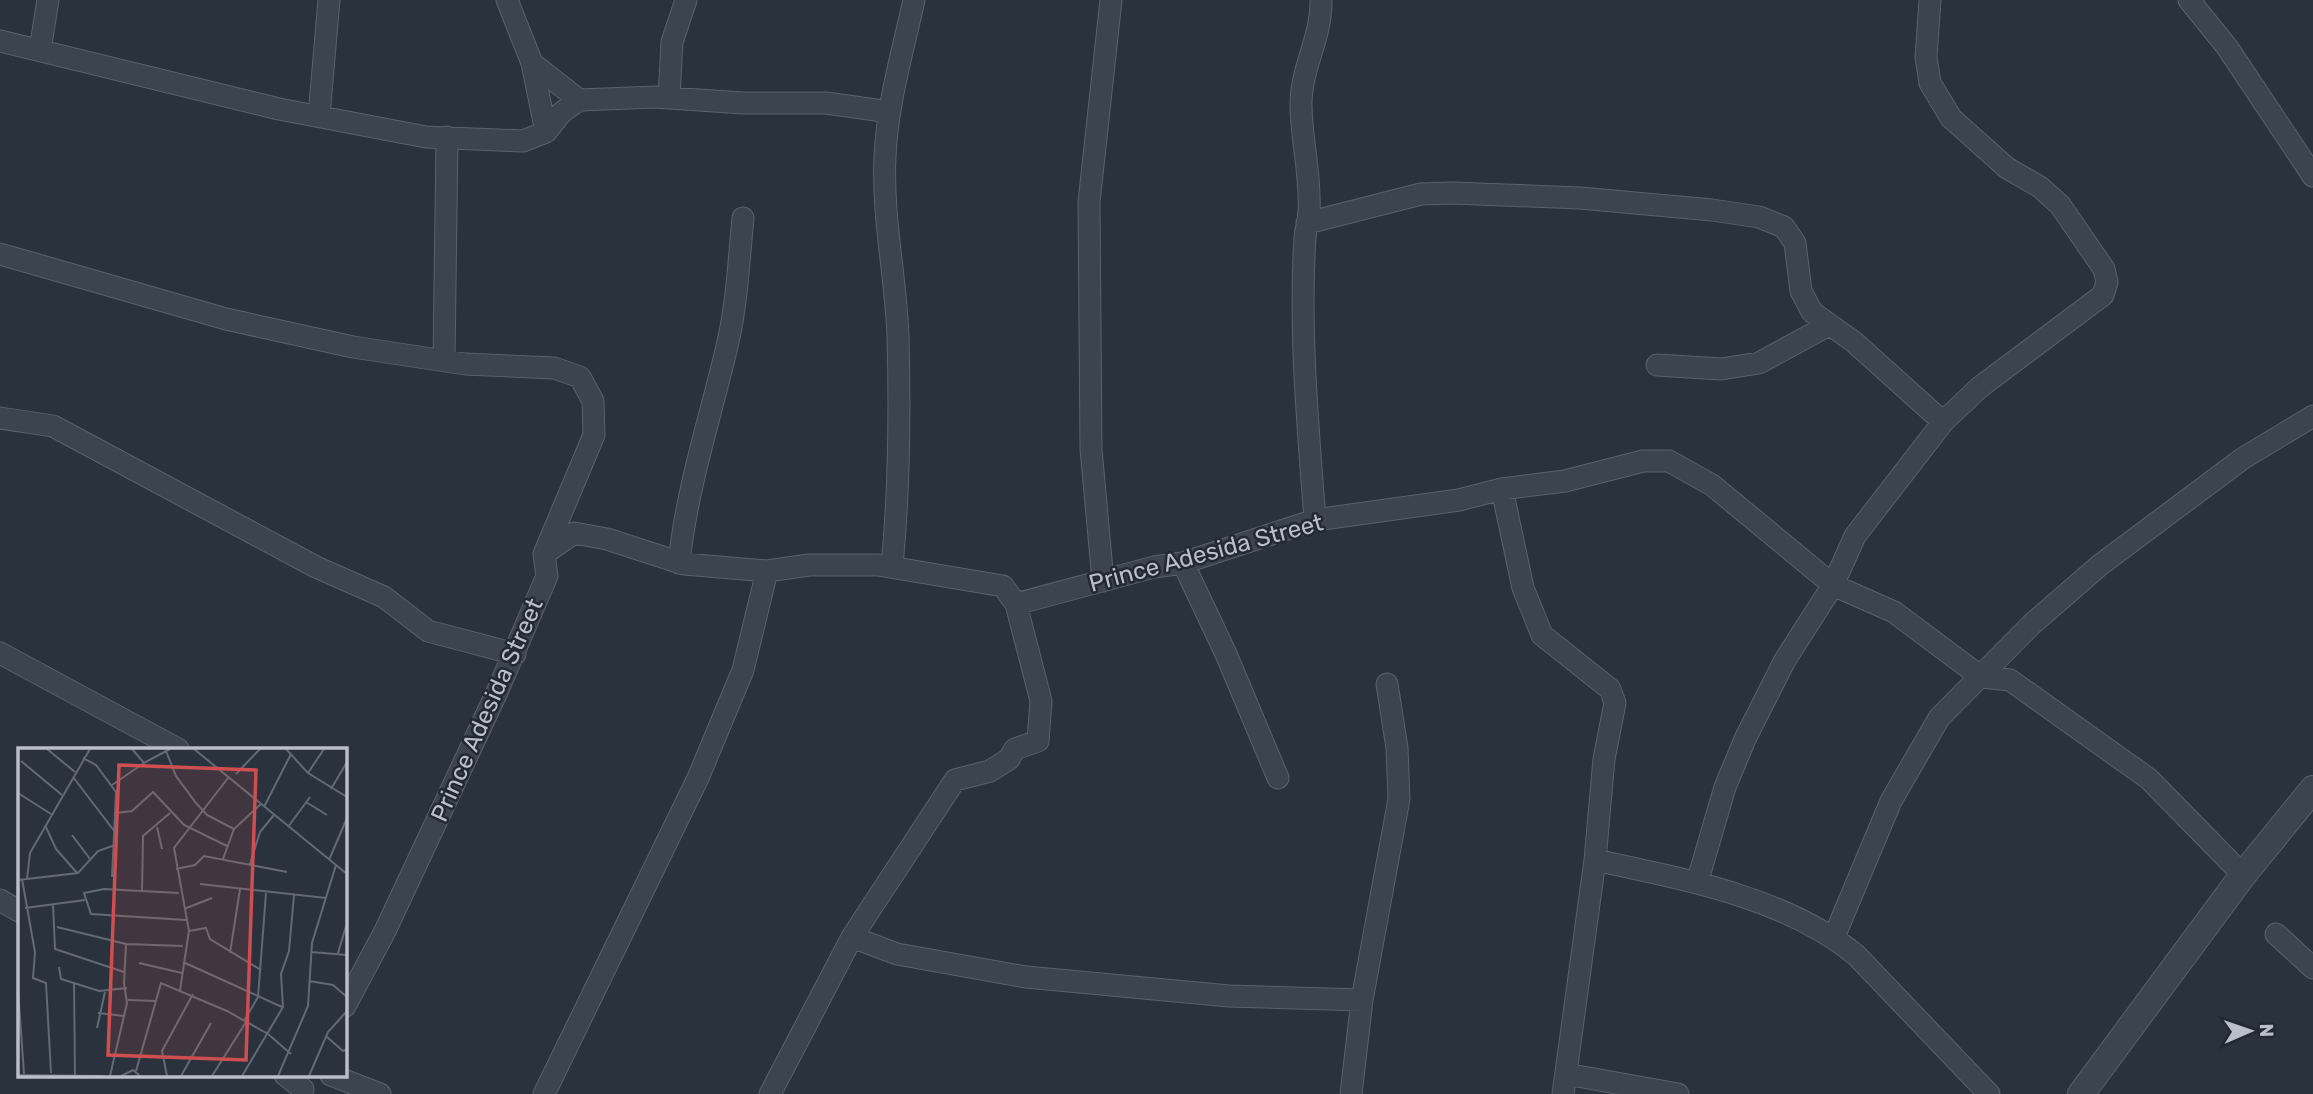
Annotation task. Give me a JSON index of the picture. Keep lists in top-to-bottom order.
{
  "streets": {
    "street": ["Prince Adesida Street"]
  },
  "north": "right"
}
